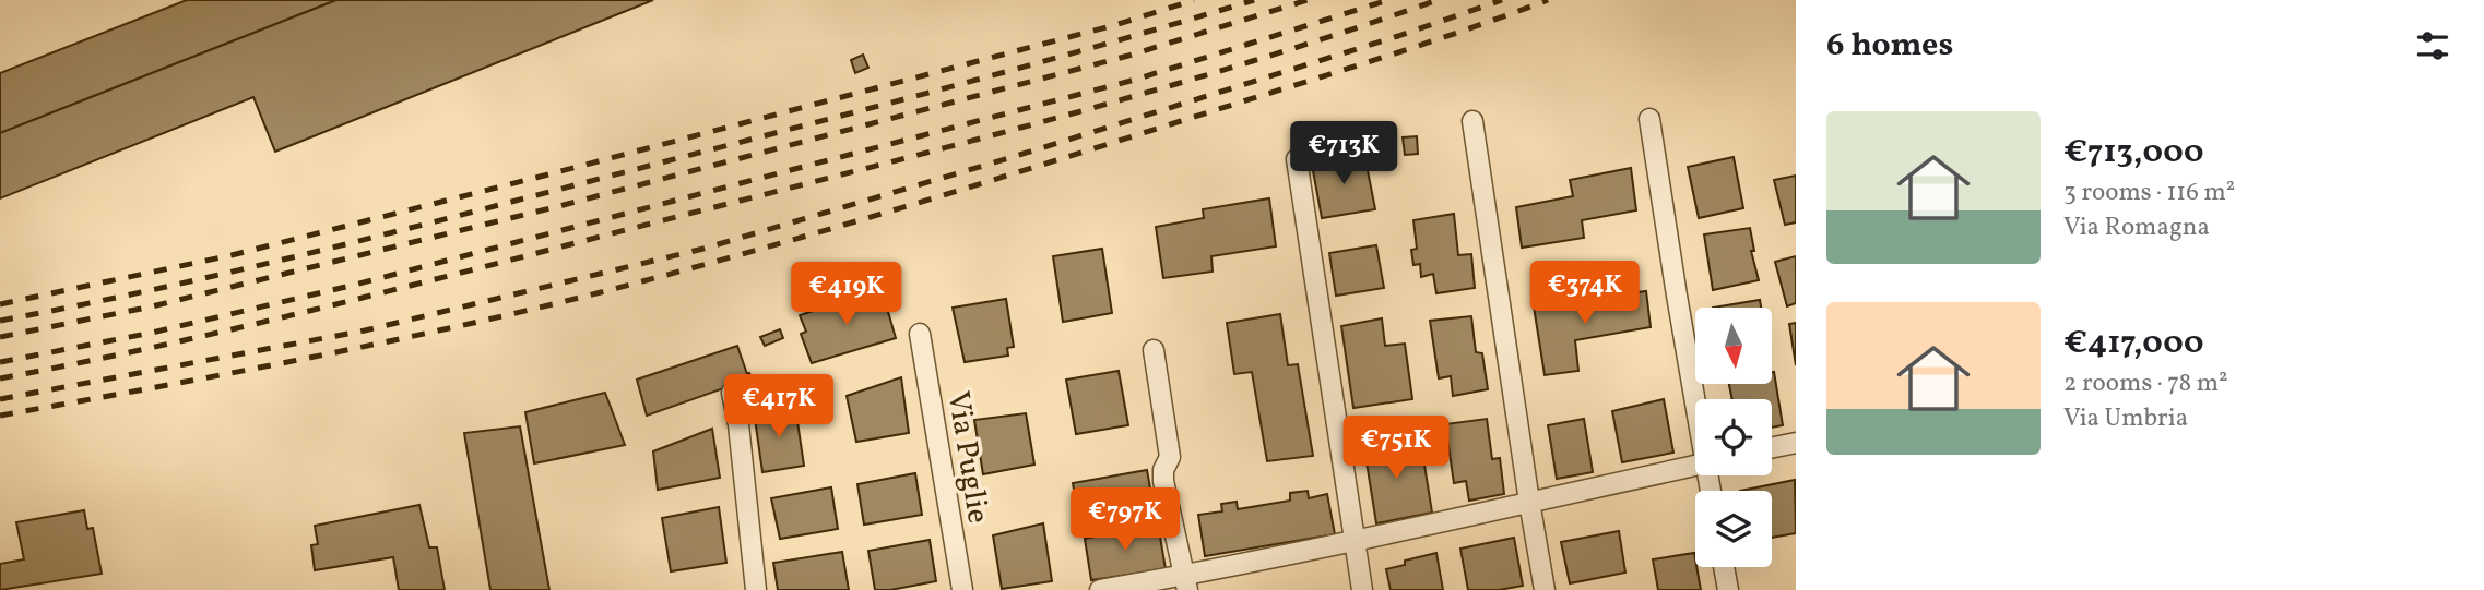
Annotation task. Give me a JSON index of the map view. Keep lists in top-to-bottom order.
{
  "streets": {
    "street": ["Via Puglie"]
  },
  "north": "bottom",
  "page": {
    "heading": "6 homes",
    "list": [
      {
        "name": "€713,000",
        "note": "3 rooms · 116 m² · Via Romagna"
      },
      {
        "name": "€417,000",
        "note": "2 rooms · 78 m² · Via Umbria"
      }
    ],
    "price": [
      "€713K",
      "€374K",
      "€419K",
      "€417K",
      "€751K",
      "€797K"
    ]
  }
}
